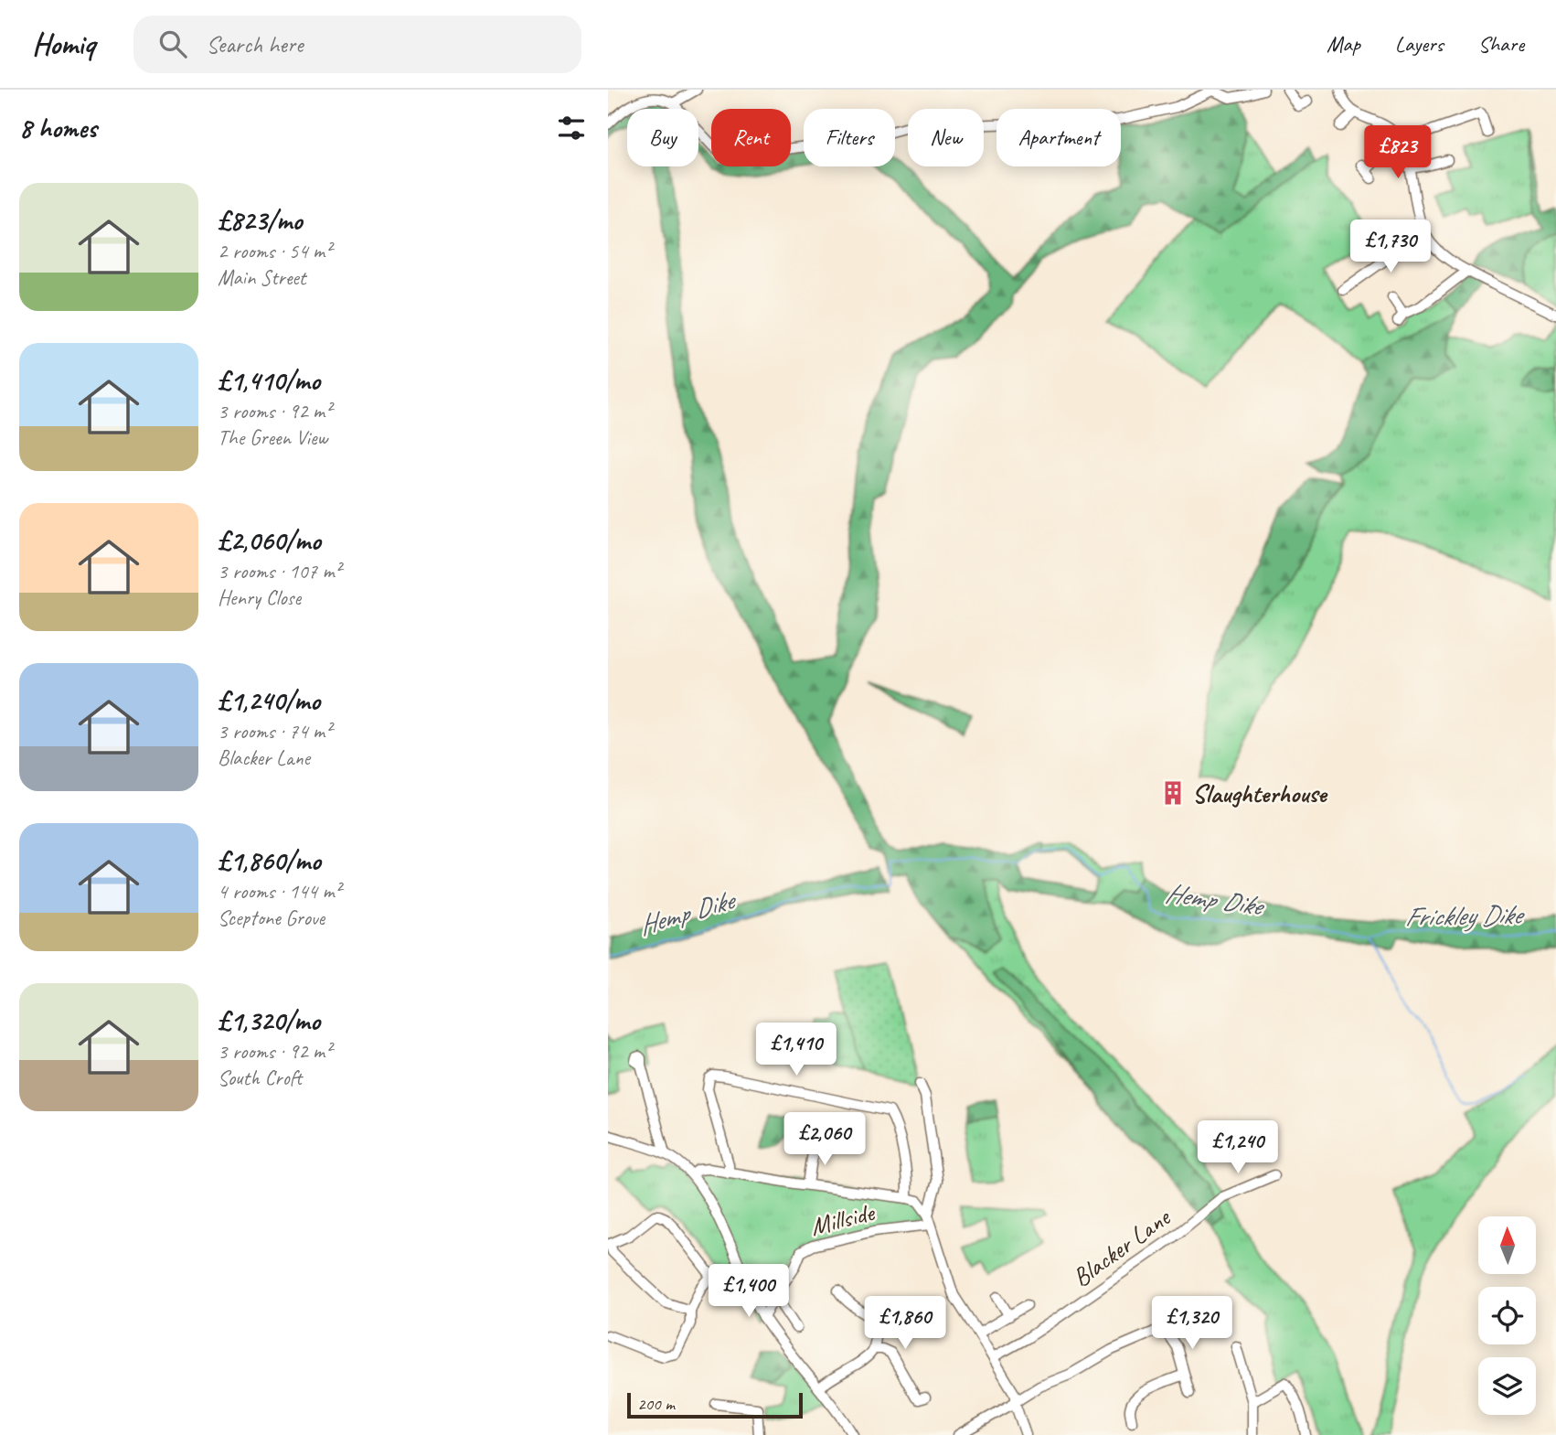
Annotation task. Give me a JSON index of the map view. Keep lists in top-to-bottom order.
{
  "streets": {
    "street": ["Millside", "Blacker Lane"]
  },
  "water": ["Hemp Dike", "Frickley Dike"],
  "places": {
    "building": ["Slaughterhouse"]
  },
  "scale_bar": "200 m",
  "north": "top",
  "page": {
    "header": "Homiq",
    "search": "Search here",
    "nav": ["Map", "Layers", "Share"],
    "heading": "8 homes",
    "chip": [
      "Buy",
      "Rent",
      "Filters",
      "New",
      "Apartment"
    ],
    "price": [
      "£823",
      "£1,730",
      "£1,410",
      "£2,060",
      "£1,240",
      "£1,400",
      "£1,860",
      "£1,320"
    ],
    "list": [
      {
        "name": "£823/mo",
        "note": "2 rooms · 54 m² · Main Street"
      },
      {
        "name": "£1,410/mo",
        "note": "3 rooms · 92 m² · The Green View"
      },
      {
        "name": "£2,060/mo",
        "note": "3 rooms · 107 m² · Henry Close"
      },
      {
        "name": "£1,240/mo",
        "note": "3 rooms · 74 m² · Blacker Lane"
      },
      {
        "name": "£1,860/mo",
        "note": "4 rooms · 144 m² · Sceptone Grove"
      },
      {
        "name": "£1,320/mo",
        "note": "3 rooms · 92 m² · South Croft"
      }
    ],
    "scale": "200 m"
  }
}
